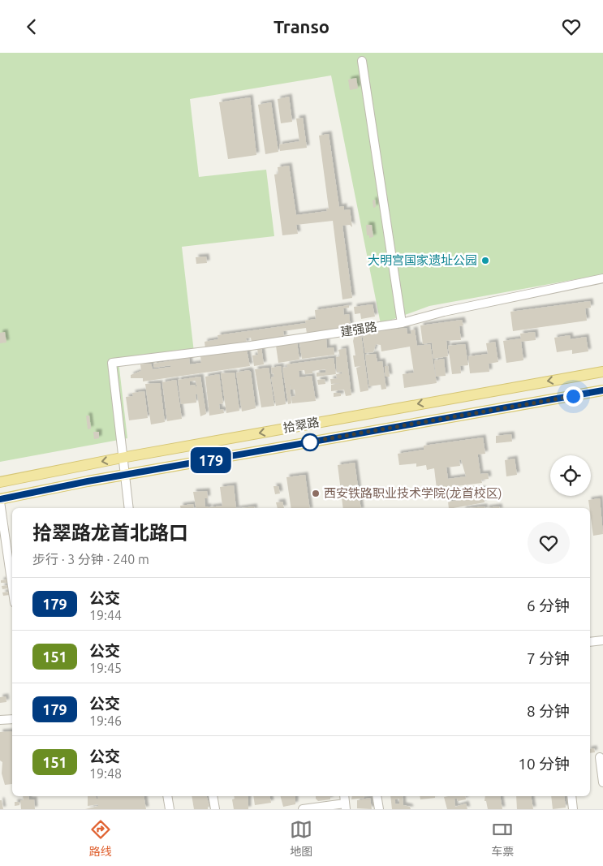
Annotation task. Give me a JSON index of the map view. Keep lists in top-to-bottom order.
{
  "streets": {
    "main road": ["拾翠路"],
    "street": ["建强路"]
  },
  "crossings": [
    ["建强路", "拾翠路"]
  ],
  "places": ["大明宫国家遗址公园", "西安铁路职业技术学院(龙首校区)"],
  "lines": ["bus line 179"],
  "page": {
    "header": "Transo",
    "on_map": "179",
    "heading": ["拾翠路龙首北路口", "步行 · 3 分钟 · 240 m"],
    "list": [
      {
        "mark": "179",
        "name": "公交",
        "note": "19:44",
        "value": "6 分钟"
      },
      {
        "mark": "151",
        "name": "公交",
        "note": "19:45",
        "value": "7 分钟"
      },
      {
        "mark": "179",
        "name": "公交",
        "note": "19:46",
        "value": "8 分钟"
      },
      {
        "mark": "151",
        "name": "公交",
        "note": "19:48",
        "value": "10 分钟"
      }
    ],
    "tabs": ["路线", "地图", "车票"]
  }
}
